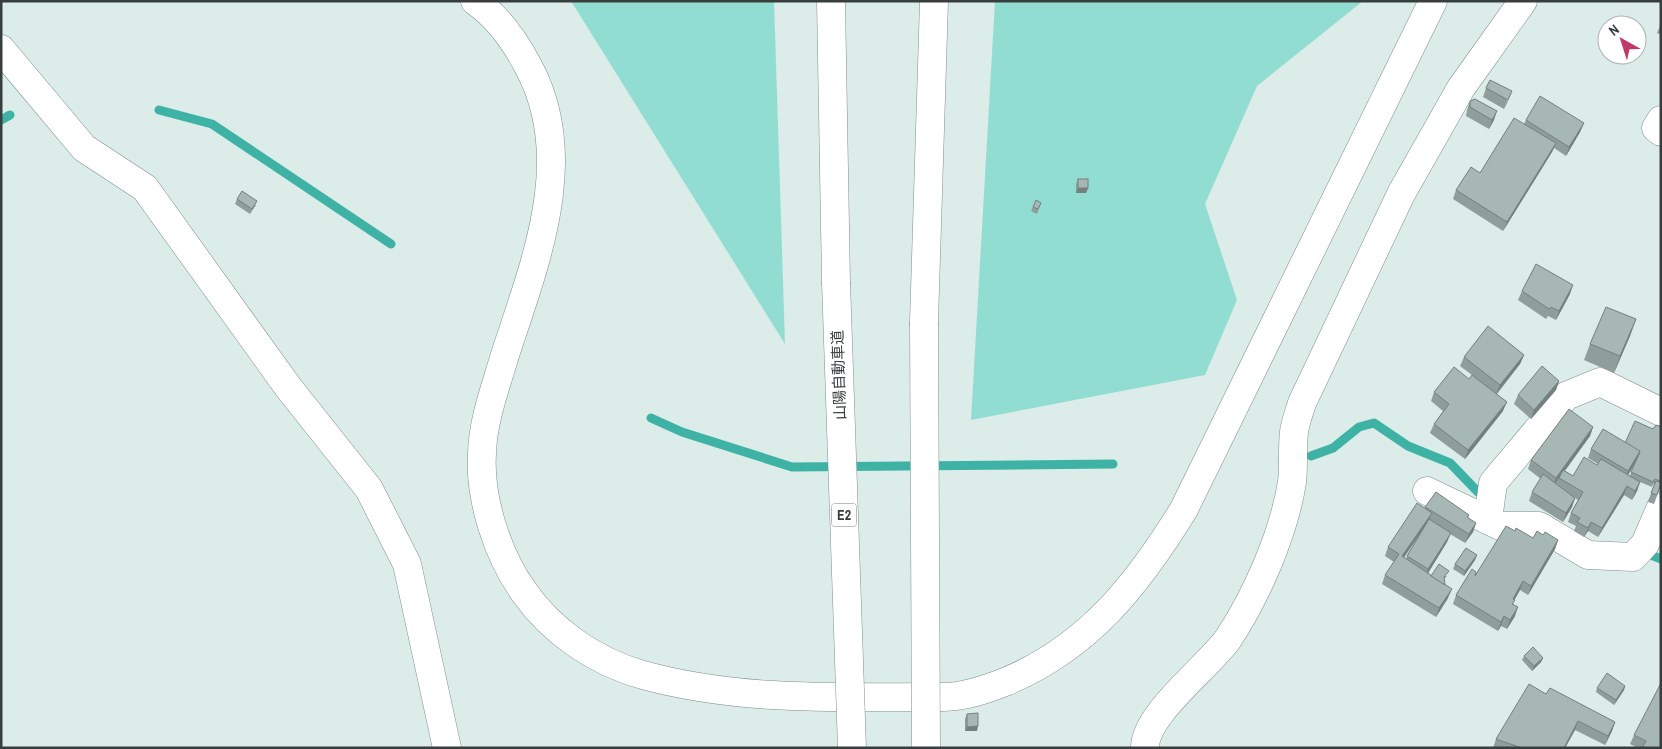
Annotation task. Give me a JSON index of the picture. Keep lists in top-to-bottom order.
{
  "streets": {
    "main road": ["山陽自動車道", "E2"]
  },
  "north": "top left"
}
